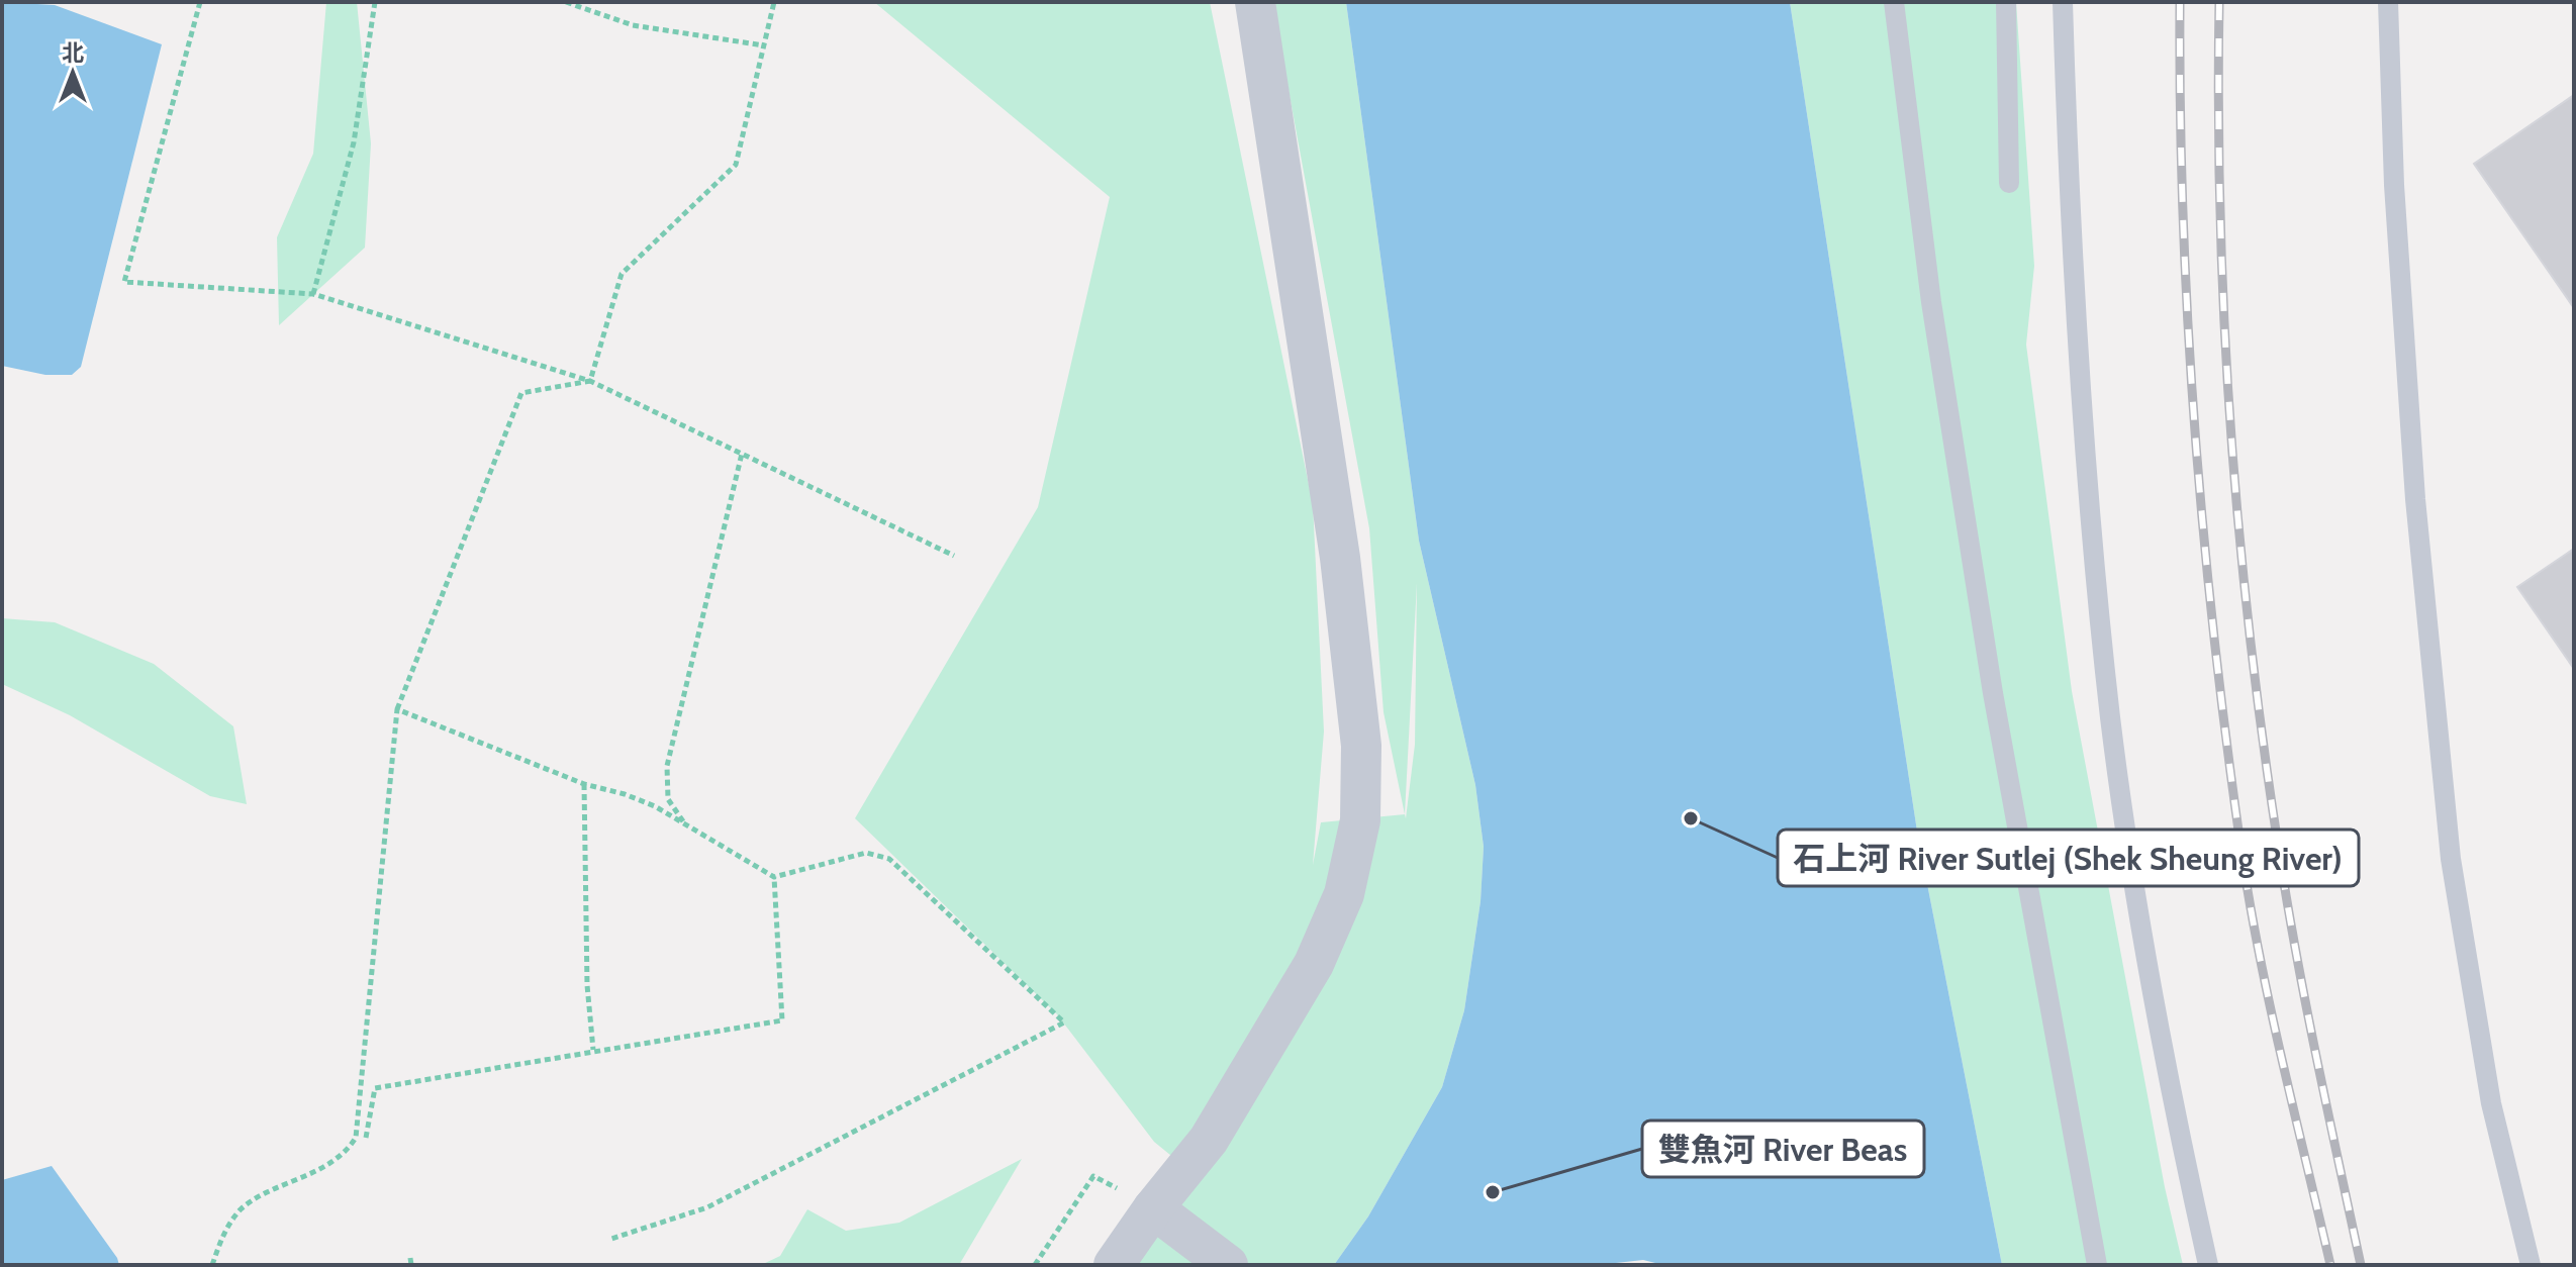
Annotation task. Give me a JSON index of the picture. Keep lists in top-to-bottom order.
{
  "places": ["石上河 River Sutlej (Shek Sheung River)", "雙魚河 River Beas"],
  "north": "top"
}
